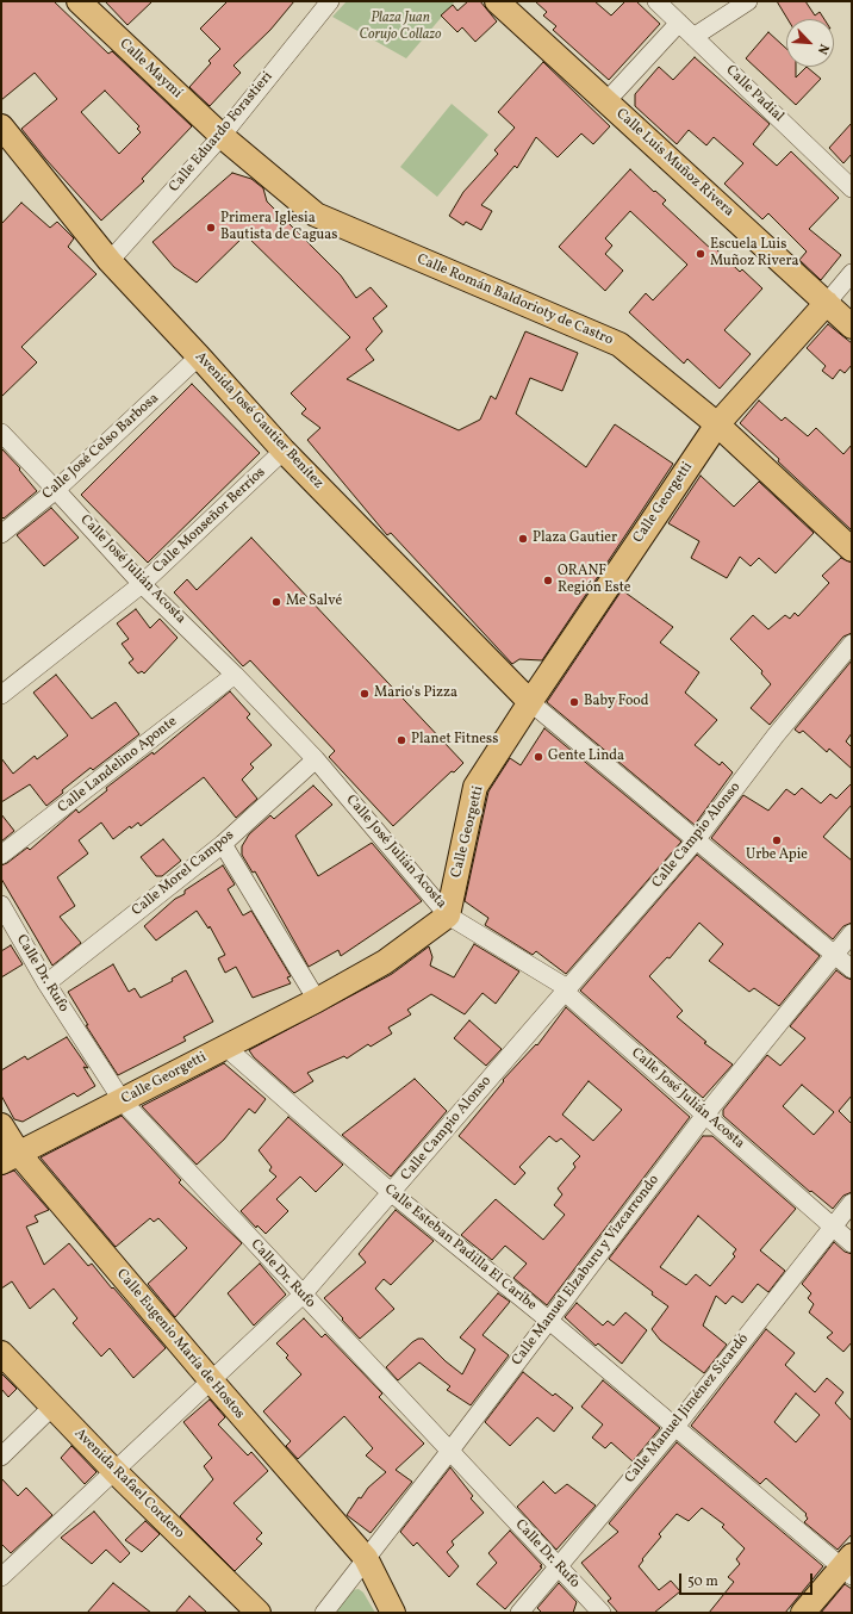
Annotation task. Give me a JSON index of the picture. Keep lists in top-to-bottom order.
{
  "streets": {
    "main road": [
      "Calle Maymí",
      "Calle Luis Muñoz Rivera",
      "Calle Román Baldorioty de Castro",
      "Avenida José Gautier Benítez",
      "Calle Georgetti",
      "Calle Eugenio María de Hostos",
      "Avenida Rafael Cordero"
    ],
    "street": [
      "Calle Padial",
      "Calle Eduardo Forastieri",
      "Calle José Celso Barbosa",
      "Calle Monseñor Berríos",
      "Calle José Julián Acosta",
      "Calle Landelino Aponte",
      "Calle Campio Alonso",
      "Calle Morel Campos",
      "Calle Dr. Rufo",
      "Calle Esteban Padilla El Caribe",
      "Calle Manuel Elzaburu y Vizcarrondo",
      "Calle Manuel Jiménez Sicardó"
    ]
  },
  "crossings": [
    ["Calle Maymí", "Calle Eduardo Forastieri"],
    ["Calle Maymí", "Calle Román Baldorioty de Castro"],
    ["Calle Eduardo Forastieri", "Calle Román Baldorioty de Castro"],
    ["Calle Eduardo Forastieri", "Avenida José Gautier Benítez"],
    ["Calle Luis Muñoz Rivera", "Calle Georgetti"],
    ["Calle Román Baldorioty de Castro", "Calle Georgetti"],
    ["Avenida José Gautier Benítez", "Calle José Celso Barbosa"],
    ["Avenida José Gautier Benítez", "Calle Georgetti"],
    ["Avenida José Gautier Benítez", "Calle Monseñor Berríos"],
    ["Calle José Celso Barbosa", "Calle José Julián Acosta"],
    ["Calle Georgetti", "Calle José Julián Acosta"],
    ["Calle Georgetti", "Calle Dr. Rufo"],
    ["Calle Georgetti", "Calle Esteban Padilla El Caribe"],
    ["Calle Georgetti", "Calle Eugenio María de Hostos"],
    ["Calle Monseñor Berríos", "Calle José Julián Acosta"],
    ["Calle José Julián Acosta", "Calle Landelino Aponte"],
    ["Calle José Julián Acosta", "Calle Campio Alonso"],
    ["Calle José Julián Acosta", "Calle Morel Campos"],
    ["Calle José Julián Acosta", "Calle Manuel Elzaburu y Vizcarrondo"],
    ["Calle José Julián Acosta", "Calle Manuel Jiménez Sicardó"],
    ["Calle Campio Alonso", "Calle Dr. Rufo"],
    ["Calle Campio Alonso", "Calle Esteban Padilla El Caribe"],
    ["Calle Campio Alonso", "Calle Eugenio María de Hostos"],
    ["Calle Campio Alonso", "Avenida Rafael Cordero"],
    ["Calle Morel Campos", "Calle Dr. Rufo"],
    ["Calle Dr. Rufo", "Calle Manuel Elzaburu y Vizcarrondo"],
    ["Calle Dr. Rufo", "Calle Manuel Jiménez Sicardó"],
    ["Calle Esteban Padilla El Caribe", "Calle Manuel Elzaburu y Vizcarrondo"],
    ["Calle Esteban Padilla El Caribe", "Calle Manuel Jiménez Sicardó"],
    ["Calle Manuel Elzaburu y Vizcarrondo", "Calle Eugenio María de Hostos"]
  ],
  "parks": ["Plaza Juan Corujo Collazo"],
  "places": [
    "Primera Iglesia Bautista de Caguas",
    "Escuela Luis Muñoz Rivera",
    "Plaza Gautier",
    "ORANF Región Este",
    "Me Salvé",
    "Mario's Pizza",
    "Baby Food",
    "Planet Fitness",
    "Gente Linda",
    "Urbe Apie"
  ],
  "scale_bar": "50 m",
  "north": "bottom right"
}
